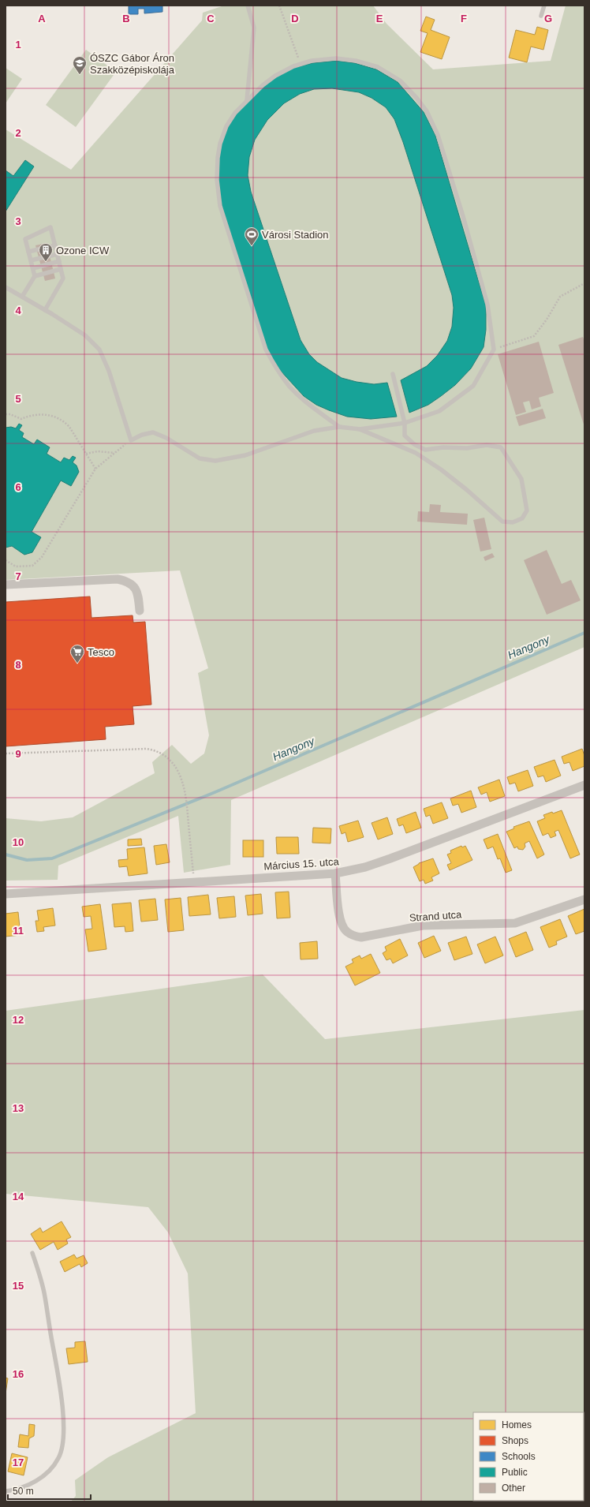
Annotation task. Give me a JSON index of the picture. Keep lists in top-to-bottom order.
{
  "streets": {
    "street": ["Március 15. utca", "Strand utca"]
  },
  "crossings": [
    ["Március 15. utca", "Strand utca"]
  ],
  "water": ["Hangony"],
  "places": {
    "school or university": ["ÓSZC Gábor Áron Szakközépiskolája"],
    "sports": ["Városi Stadion"],
    "building": ["Ozone ICW"],
    "supermarket": ["Tesco"]
  },
  "legend": [
    "Homes",
    "Shops",
    "Schools",
    "Public",
    "Other"
  ],
  "scale_bar": "50 m",
  "grid": {
    "columns": [
      "A",
      "B",
      "C",
      "D",
      "E",
      "F",
      "G"
    ],
    "rows": [
      "1",
      "2",
      "3",
      "4",
      "5",
      "6",
      "7",
      "8",
      "9",
      "10",
      "11",
      "12",
      "13",
      "14",
      "15",
      "16",
      "17"
    ]
  }
}
